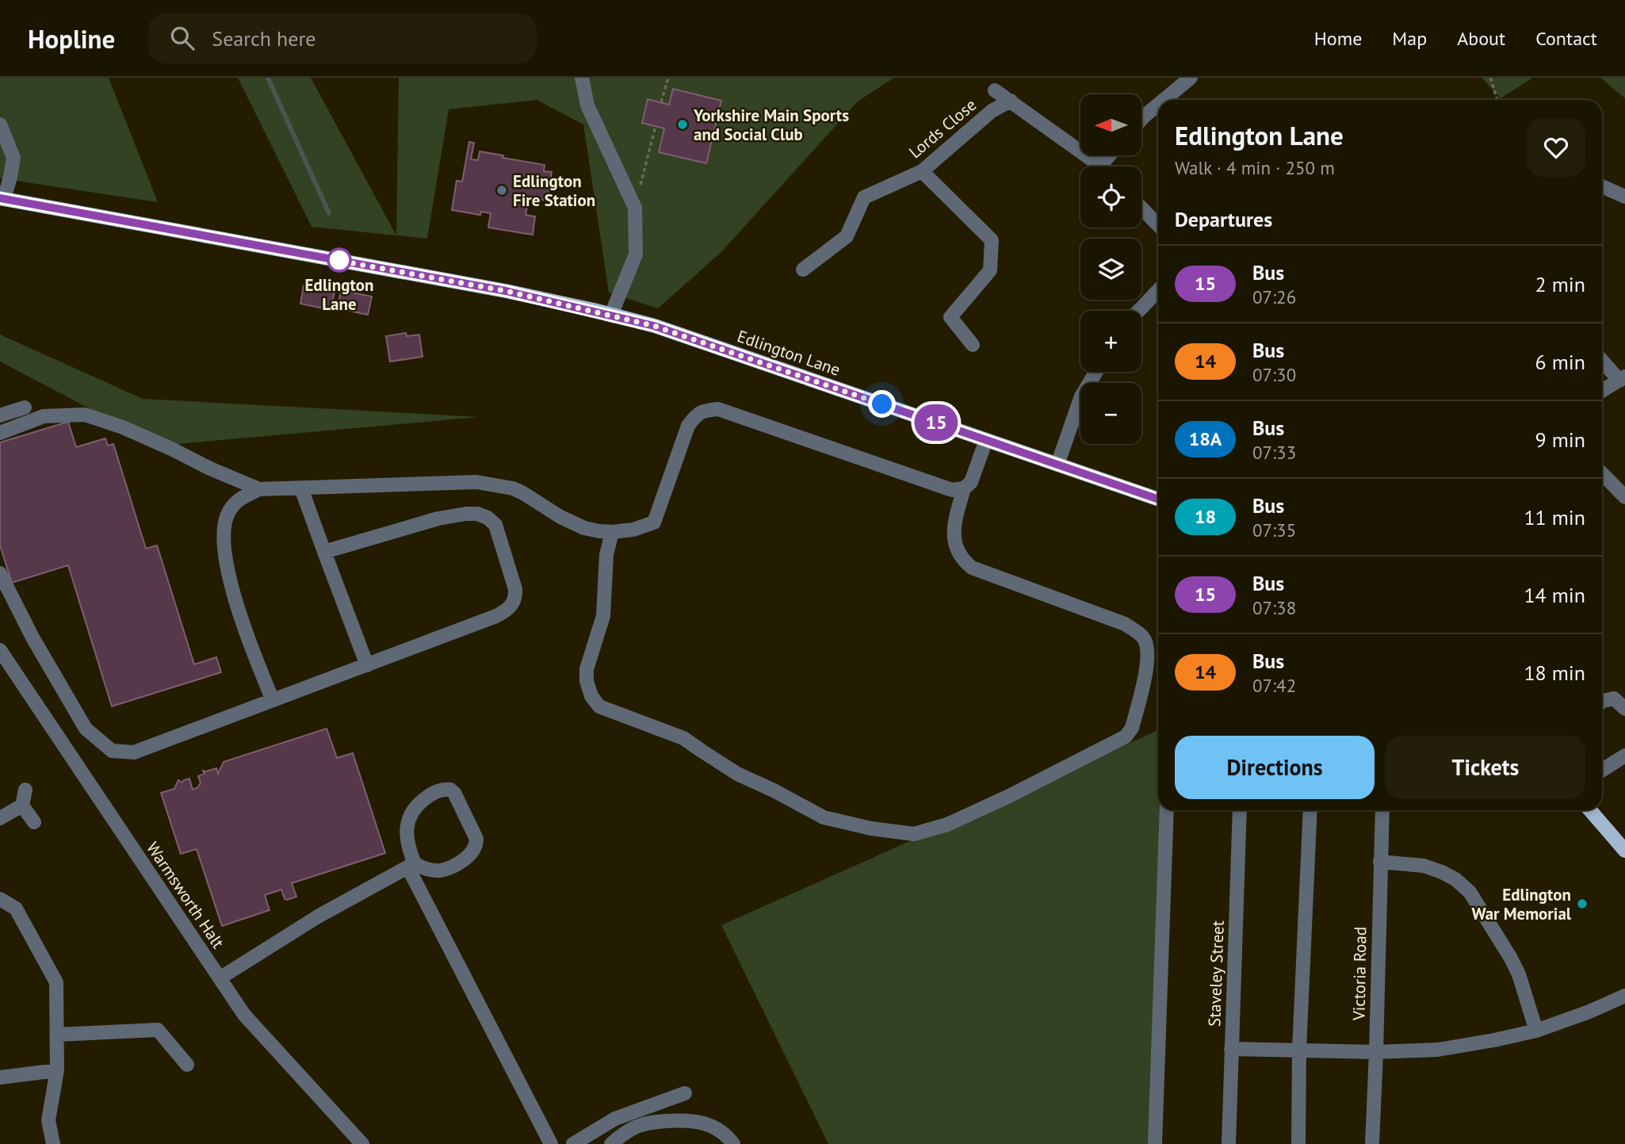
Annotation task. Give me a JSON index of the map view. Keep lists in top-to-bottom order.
{
  "streets": {
    "main road": ["Edlington Lane"],
    "street": [
      "Lords Close",
      "Warmsworth Halt",
      "Staveley Street",
      "Victoria Road"
    ]
  },
  "places": [
    "Yorkshire Main Sports and Social Club",
    "Edlington Fire Station",
    "Edlington Lane",
    "Edlington War Memorial"
  ],
  "lines": ["bus line 15"],
  "north": "left",
  "page": {
    "header": "Hopline",
    "search": "Search here",
    "nav": [
      "Home",
      "Map",
      "About",
      "Contact"
    ],
    "on_map": "15",
    "map_buttons": ["+", "−"],
    "heading": [
      ["Edlington Lane", "Walk · 4 min · 250 m"],
      "Departures"
    ],
    "list": [
      {
        "mark": "15",
        "name": "Bus",
        "note": "07:26",
        "value": "2 min"
      },
      {
        "mark": "14",
        "name": "Bus",
        "note": "07:30",
        "value": "6 min"
      },
      {
        "mark": "18A",
        "name": "Bus",
        "note": "07:33",
        "value": "9 min"
      },
      {
        "mark": "18",
        "name": "Bus",
        "note": "07:35",
        "value": "11 min"
      },
      {
        "mark": "15",
        "name": "Bus",
        "note": "07:38",
        "value": "14 min"
      },
      {
        "mark": "14",
        "name": "Bus",
        "note": "07:42",
        "value": "18 min"
      }
    ],
    "buttons": ["Directions", "Tickets"]
  }
}
